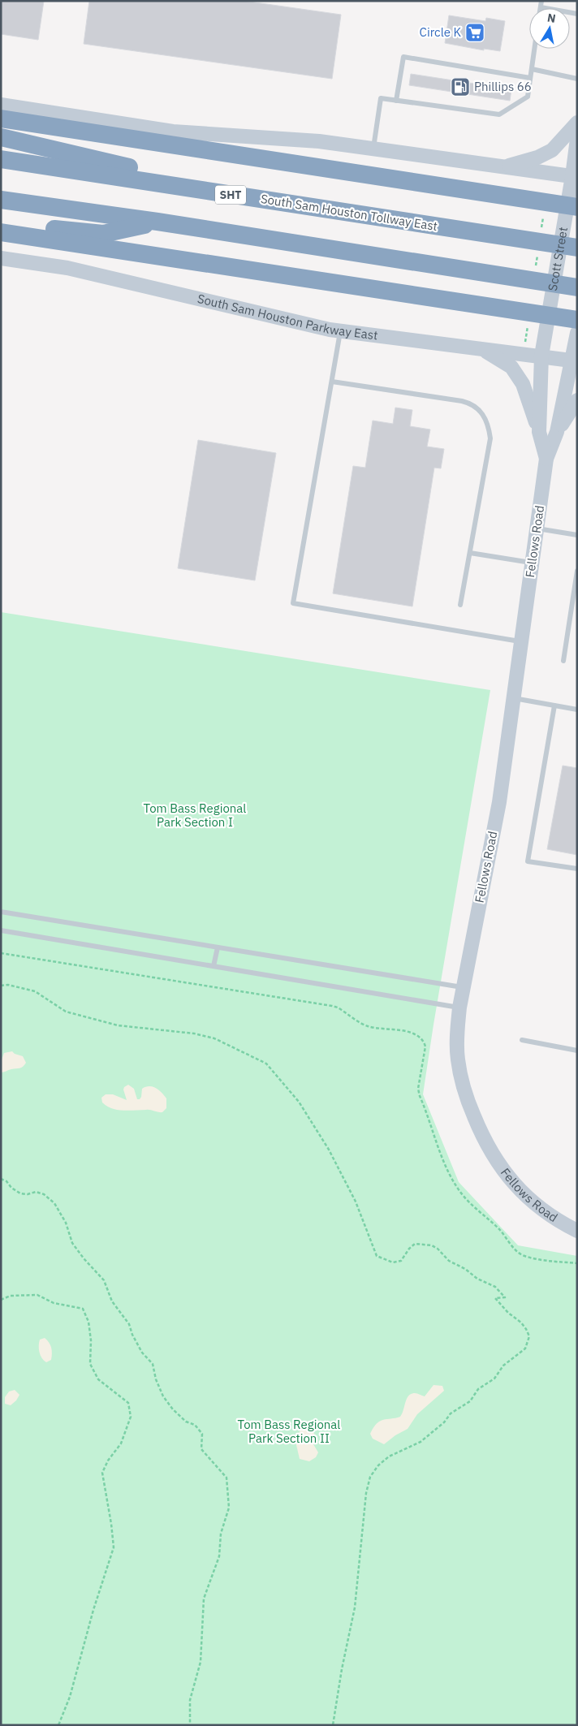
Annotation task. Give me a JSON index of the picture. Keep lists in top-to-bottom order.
{
  "streets": {
    "highway": ["SHT", "South Sam Houston Tollway East"],
    "main road": ["Scott Street", "South Sam Houston Parkway East", "Fellows Road"]
  },
  "crossings": [
    ["Scott Street", "South Sam Houston Parkway East"],
    ["Scott Street", "Fellows Road"],
    ["South Sam Houston Parkway East", "Fellows Road"]
  ],
  "parks": ["Tom Bass Regional Park Section I", "Tom Bass Regional Park Section II"],
  "places": {
    "supermarket": ["Circle K"],
    "fuel station": ["Phillips 66"]
  },
  "north": "top"
}
